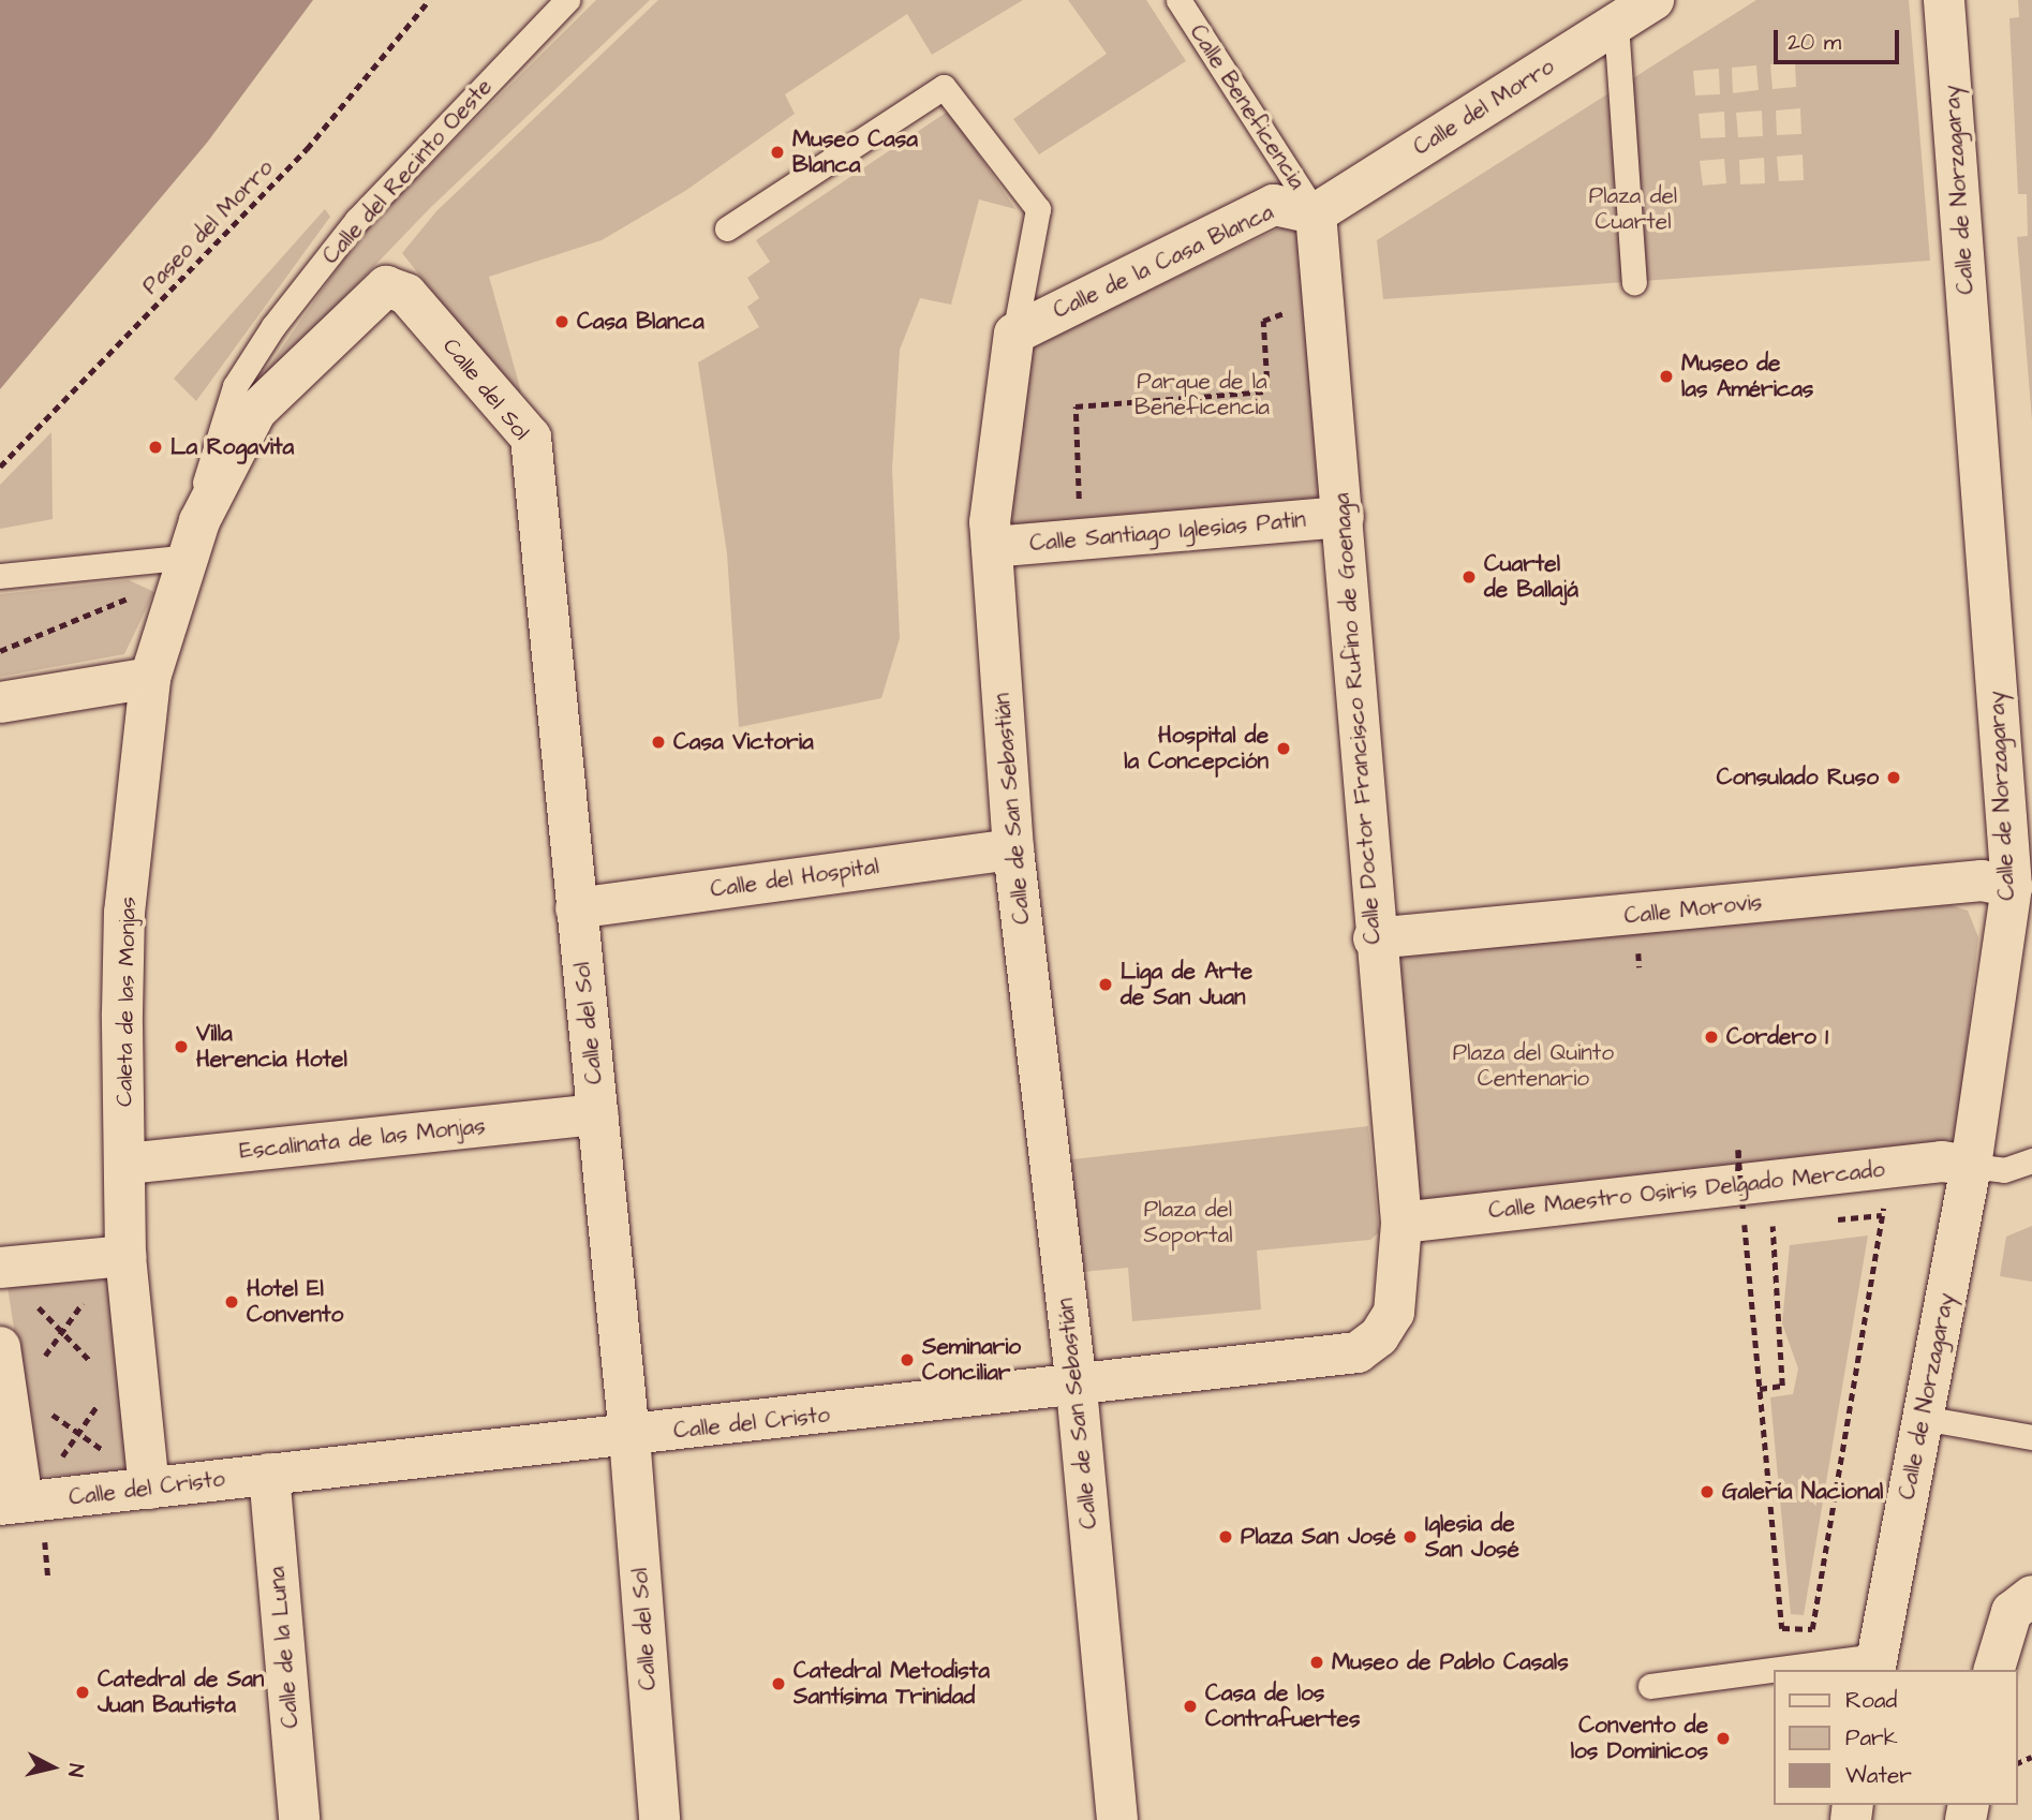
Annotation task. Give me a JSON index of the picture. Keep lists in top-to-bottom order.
{
  "streets": {
    "street": [
      "Calle del Morro",
      "Calle de Norzagaray",
      "Calle de la Casa Blanca",
      "Calle del Sol",
      "Calle Santiago Iglesias Patin",
      "Calle Doctor Francisco Rufino de Goenaga",
      "Calle de San Sebastián",
      "Calle del Hospital",
      "Calle Morovis",
      "Caleta de las Monjas",
      "Escalinata de las Monjas",
      "Calle Maestro Osiris Delgado Mercado",
      "Calle del Cristo",
      "Calle de la Luna"
    ],
    "lane": ["Calle Beneficencia", "Calle del Recinto Oeste"],
    "path": ["Paseo del Morro"]
  },
  "crossings": [
    ["Calle Beneficencia", "Calle del Morro"],
    ["Calle Beneficencia", "Calle de la Casa Blanca"],
    ["Calle Beneficencia", "Calle Doctor Francisco Rufino de Goenaga"],
    ["Calle del Morro", "Calle de la Casa Blanca"],
    ["Calle del Morro", "Calle Doctor Francisco Rufino de Goenaga"],
    ["Calle del Recinto Oeste", "Caleta de las Monjas"],
    ["Calle de Norzagaray", "Calle Morovis"],
    ["Calle de Norzagaray", "Calle Maestro Osiris Delgado Mercado"],
    ["Calle de la Casa Blanca", "Calle Doctor Francisco Rufino de Goenaga"],
    ["Calle de la Casa Blanca", "Calle de San Sebastián"],
    ["Calle del Sol", "Calle del Hospital"],
    ["Calle del Sol", "Caleta de las Monjas"],
    ["Calle del Sol", "Escalinata de las Monjas"],
    ["Calle del Sol", "Calle del Cristo"],
    ["Calle Santiago Iglesias Patin", "Calle Doctor Francisco Rufino de Goenaga"],
    ["Calle Santiago Iglesias Patin", "Calle de San Sebastián"],
    ["Calle Doctor Francisco Rufino de Goenaga", "Calle Morovis"],
    ["Calle Doctor Francisco Rufino de Goenaga", "Calle Maestro Osiris Delgado Mercado"],
    ["Calle Doctor Francisco Rufino de Goenaga", "Calle del Cristo"],
    ["Calle de San Sebastián", "Calle del Hospital"],
    ["Calle de San Sebastián", "Calle del Cristo"],
    ["Caleta de las Monjas", "Escalinata de las Monjas"],
    ["Caleta de las Monjas", "Calle del Cristo"],
    ["Calle Maestro Osiris Delgado Mercado", "Calle del Cristo"],
    ["Calle del Cristo", "Calle de la Luna"]
  ],
  "parks": [
    "Plaza del Cuartel",
    "Parque de la Beneficencia",
    "Plaza del Quinto Centenario",
    "Plaza del Soportal"
  ],
  "places": [
    "Museo Casa Blanca",
    "Casa Blanca",
    "Museo de las Américas",
    "La Rogavita",
    "Cuartel de Ballajá",
    "Casa Victoria",
    "Hospital de la Concepción",
    "Consulado Ruso",
    "Liga de Arte de San Juan",
    "Cordero 1",
    "Villa Herencia Hotel",
    "Hotel El Convento",
    "Seminario Conciliar",
    "Galería Nacional",
    "Plaza San José",
    "Iglesia de San José",
    "Museo de Pablo Casals",
    "Catedral Metodista Santísima Trinidad",
    "Catedral de San Juan Bautista",
    "Casa de los Contrafuertes",
    "Convento de los Dominicos"
  ],
  "legend": ["Road", "Park", "Water"],
  "scale_bar": "20 m",
  "north": "right"
}
